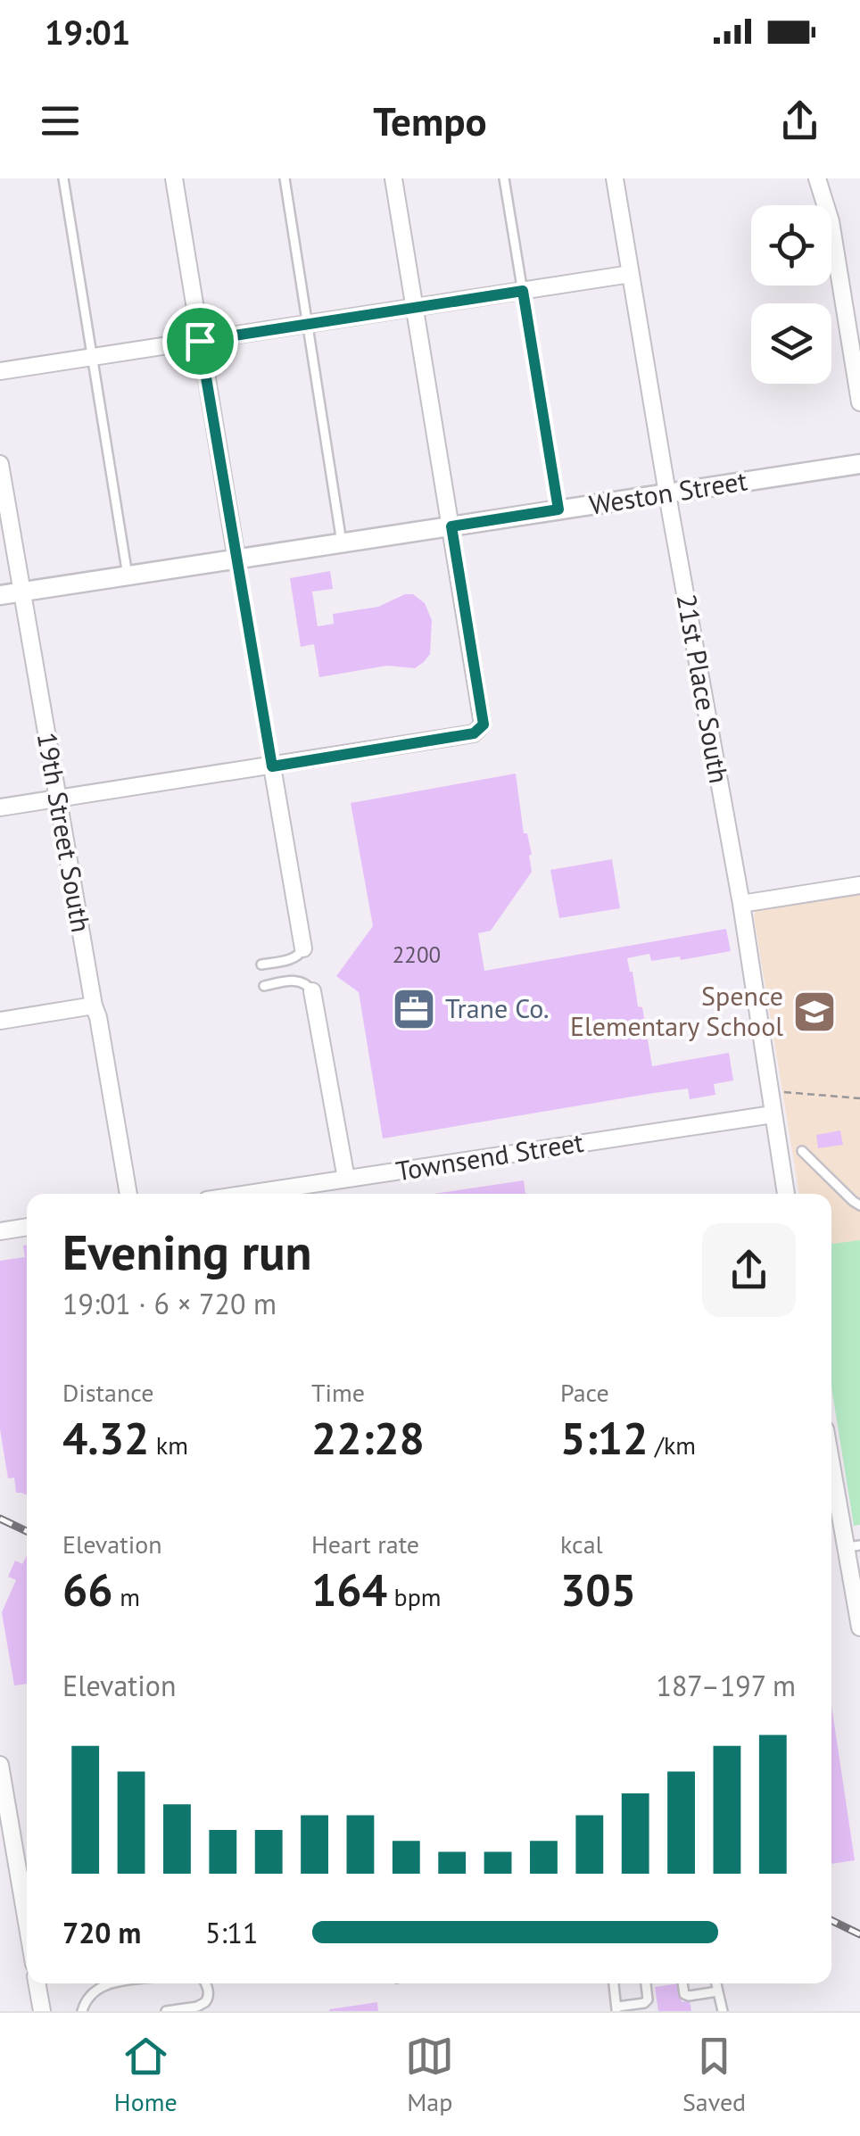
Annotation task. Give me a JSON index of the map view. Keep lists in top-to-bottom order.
{
  "streets": {
    "street": [
      "Weston Street",
      "21st Place South",
      "19th Street South",
      "Townsend Street"
    ]
  },
  "crossings": [
    ["Weston Street", "21st Place South"],
    ["Weston Street", "19th Street South"],
    ["21st Place South", "Townsend Street"]
  ],
  "places": {
    "office": ["Trane Co."],
    "school or university": ["Spence Elementary School"]
  },
  "house_numbers": ["2200"],
  "page": {
    "status": "19:01",
    "header": "Tempo",
    "heading": ["Evening run", "19:01 · 6 × 720 m"],
    "stats": [
      ["Distance", "4.32 km"],
      ["Time", "22:28"],
      ["Pace", "5:12 /km"],
      ["Elevation", "66 m"],
      ["Heart rate", "164 bpm"],
      ["kcal", "305"]
    ],
    "chart": ["Elevation", "187–197 m"],
    "list": [
      {
        "name": "720 m",
        "note": "5:11"
      }
    ],
    "tabs": ["Home", "Map", "Saved"]
  }
}
